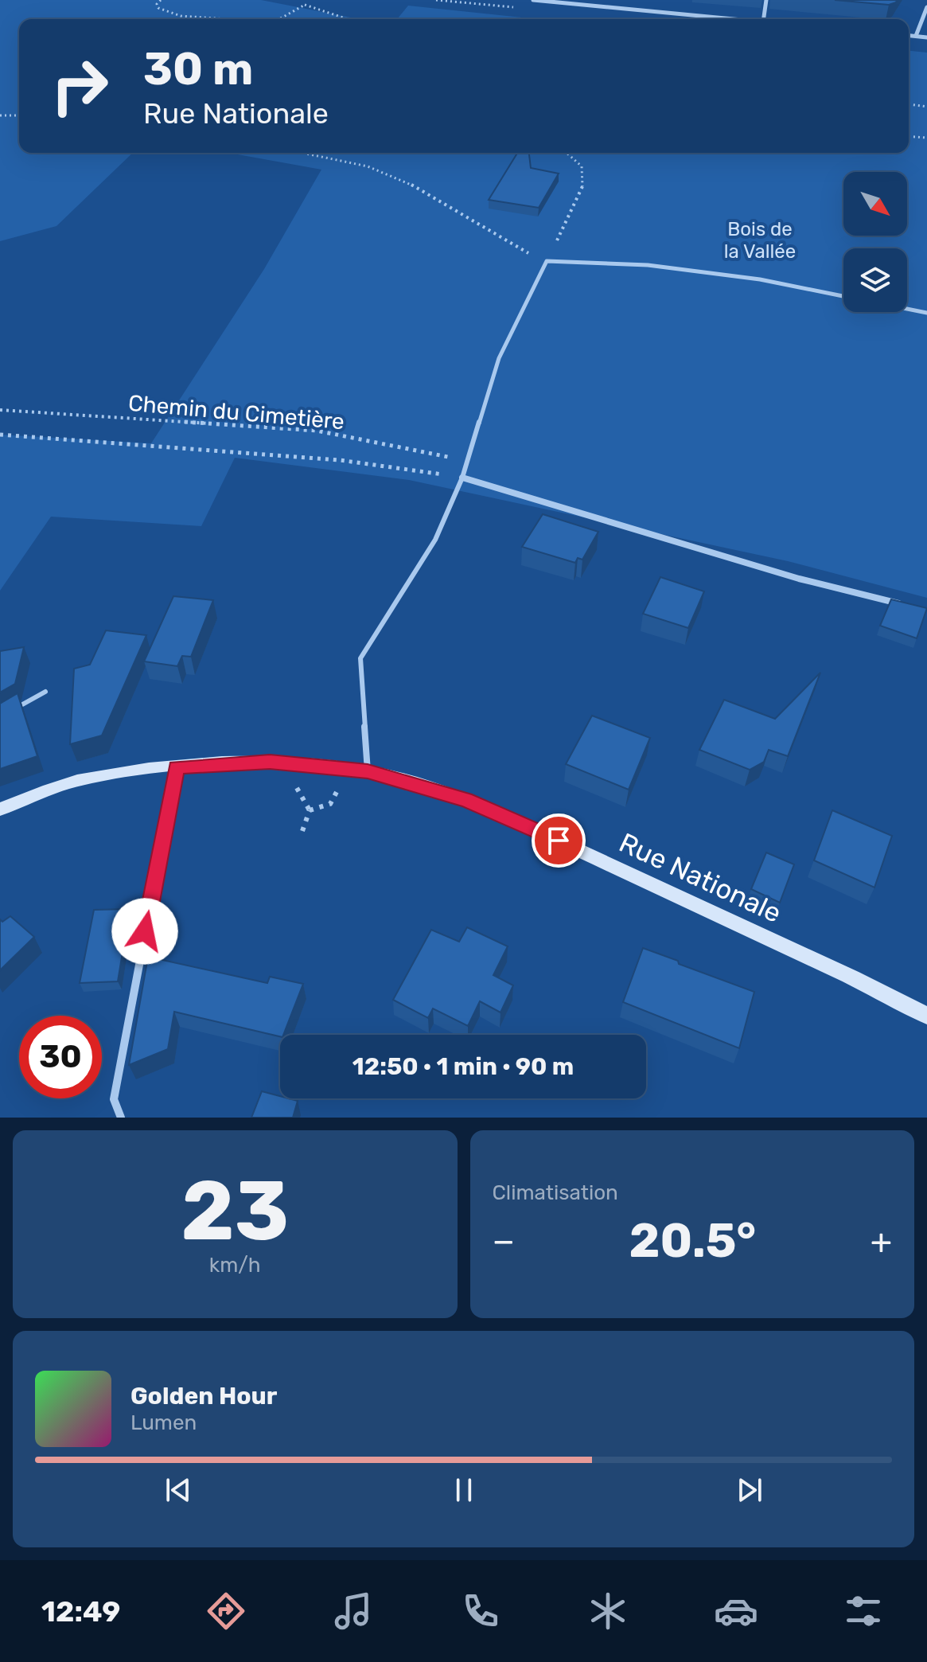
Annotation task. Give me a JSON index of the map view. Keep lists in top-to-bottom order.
{
  "streets": {
    "street": ["Rue Nationale"],
    "path": ["Chemin du Cimetière"]
  },
  "parks": ["Bois de la Vallée"],
  "north": "bottom right",
  "page": {
    "turn": ["30 m", "Rue Nationale"],
    "limit": "30",
    "trip": "12:50 · 1 min · 90 m",
    "tile": [
      ["23", "km/h"],
      "Climatisation"
    ],
    "heat": ["−", "20.5°", "+"],
    "song": ["Golden Hour", "Lumen"],
    "tabs": "12:49"
  }
}
